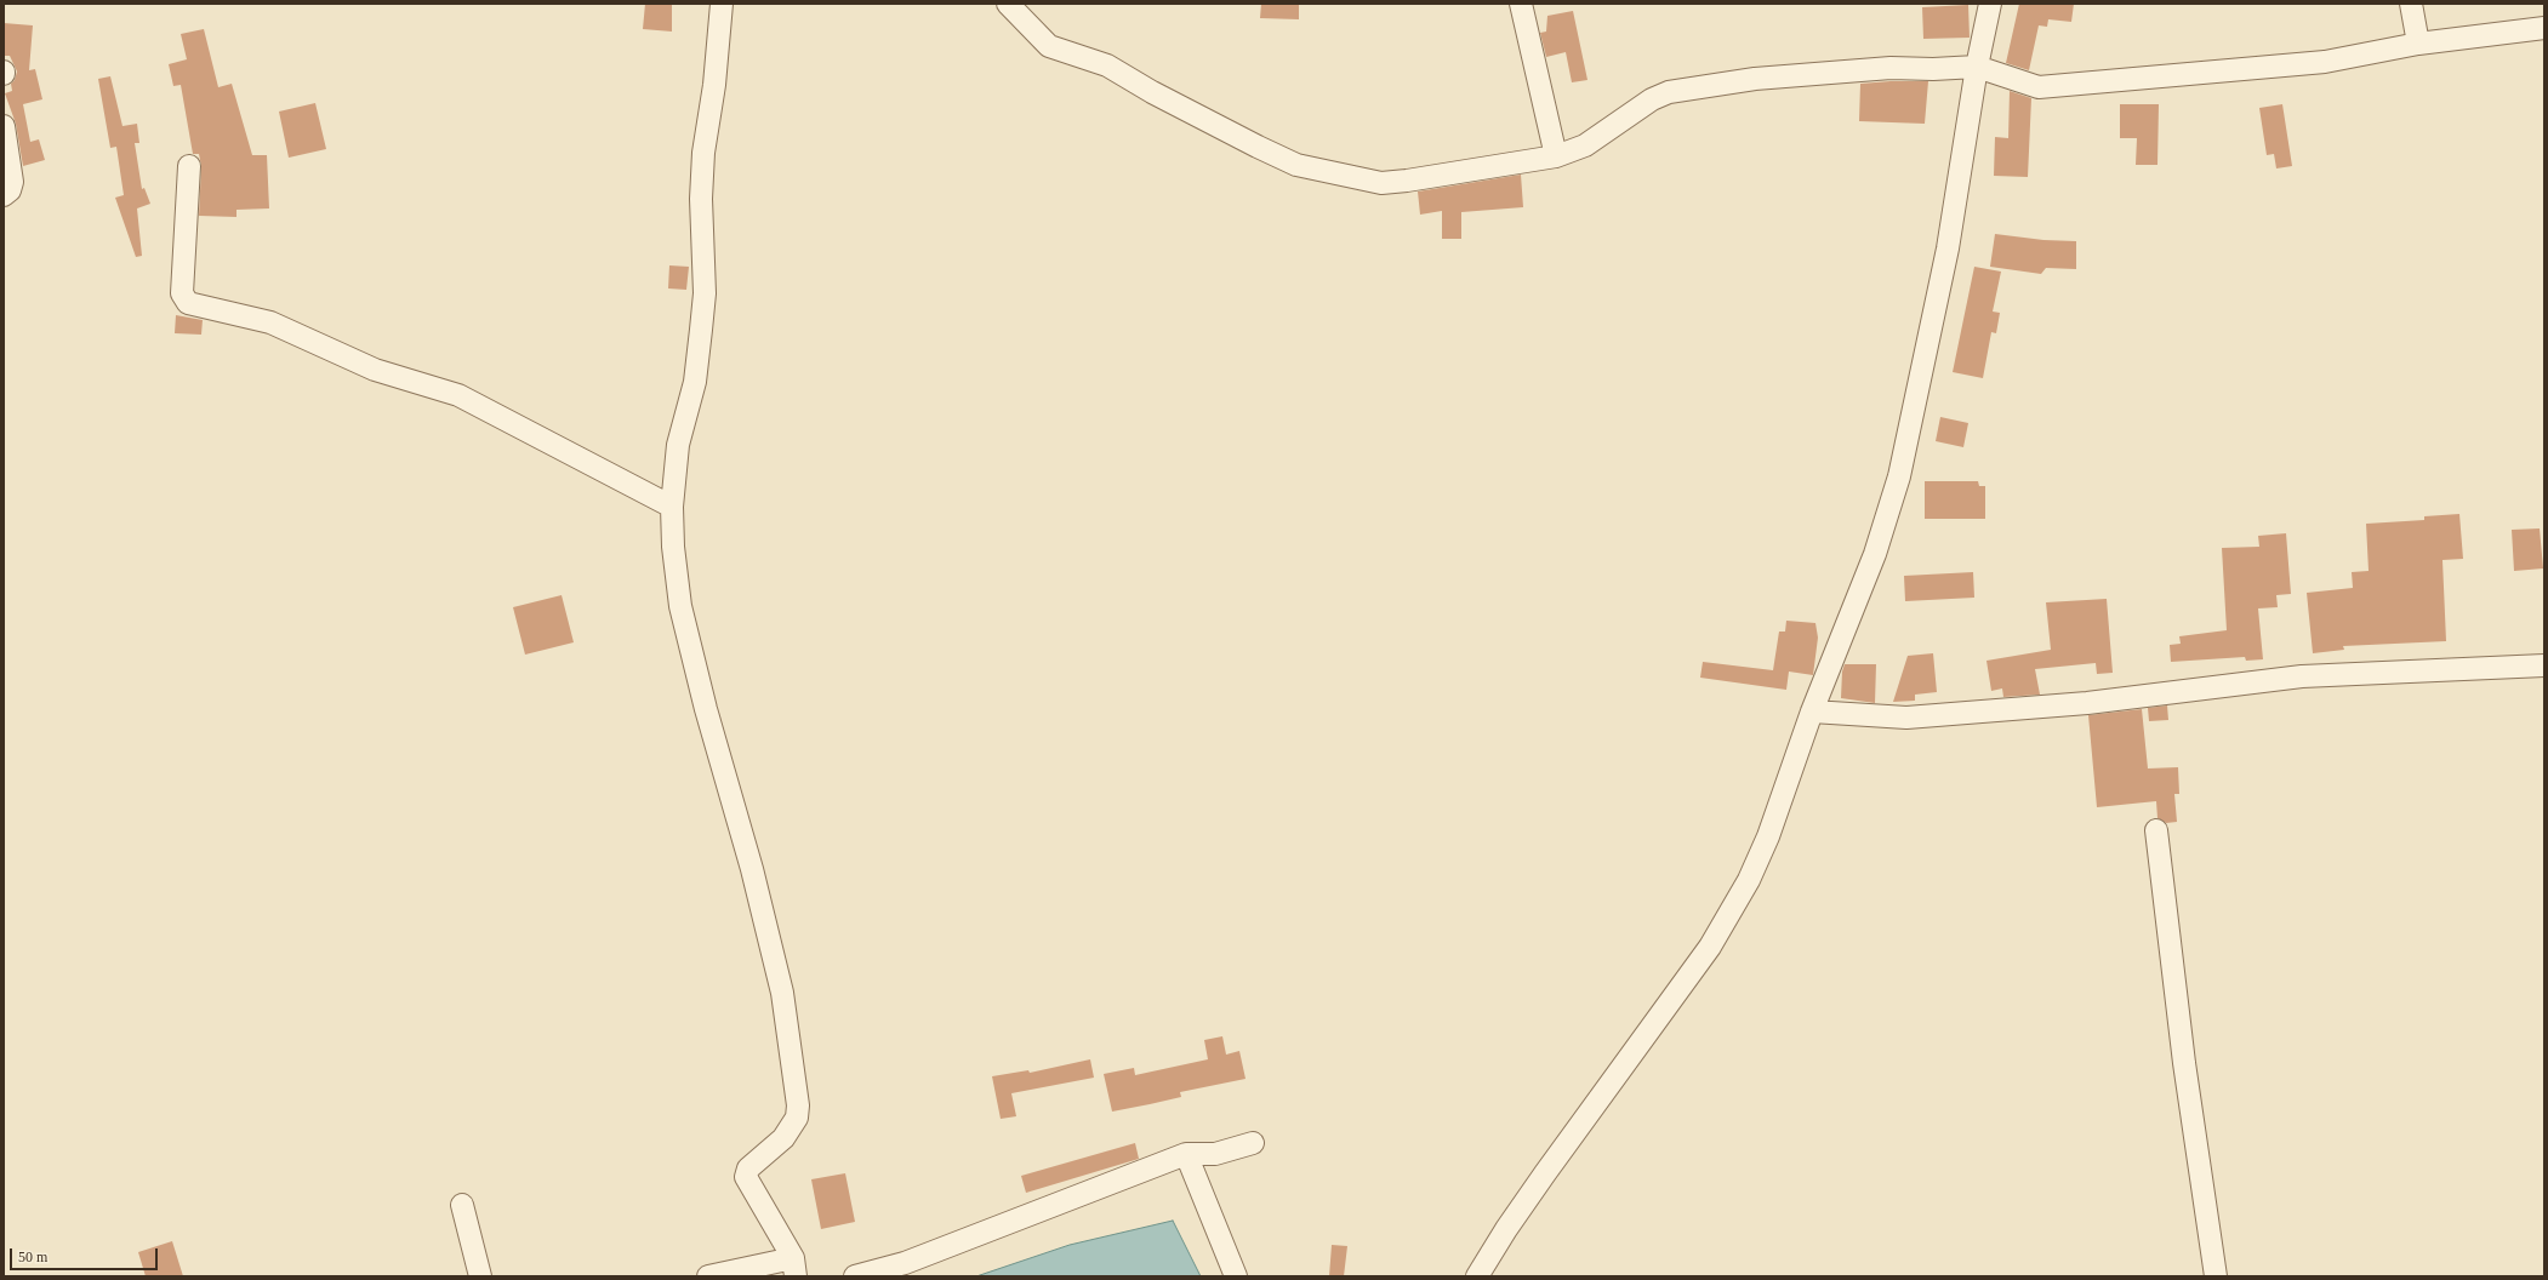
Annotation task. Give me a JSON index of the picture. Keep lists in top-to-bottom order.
{
  "scale_bar": "50 m"
}
